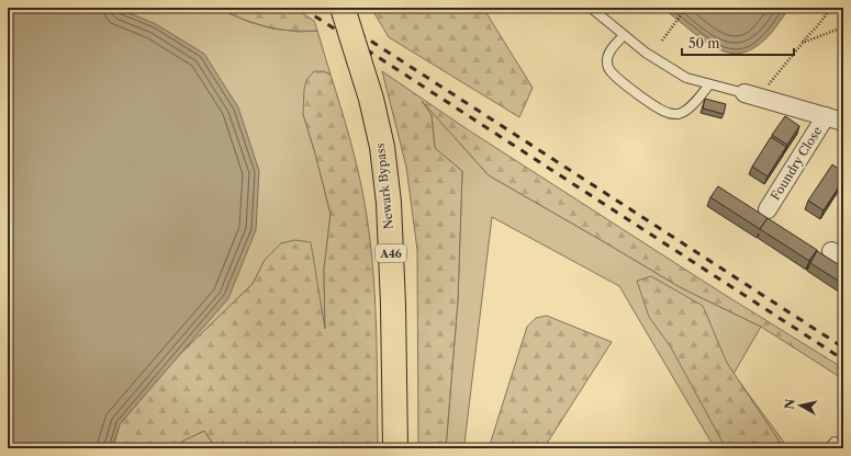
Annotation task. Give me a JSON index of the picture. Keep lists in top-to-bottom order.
{
  "streets": {
    "highway": ["Newark Bypass", "A46"],
    "street": ["Foundry Close"]
  },
  "scale_bar": "50 m",
  "north": "left"
}
